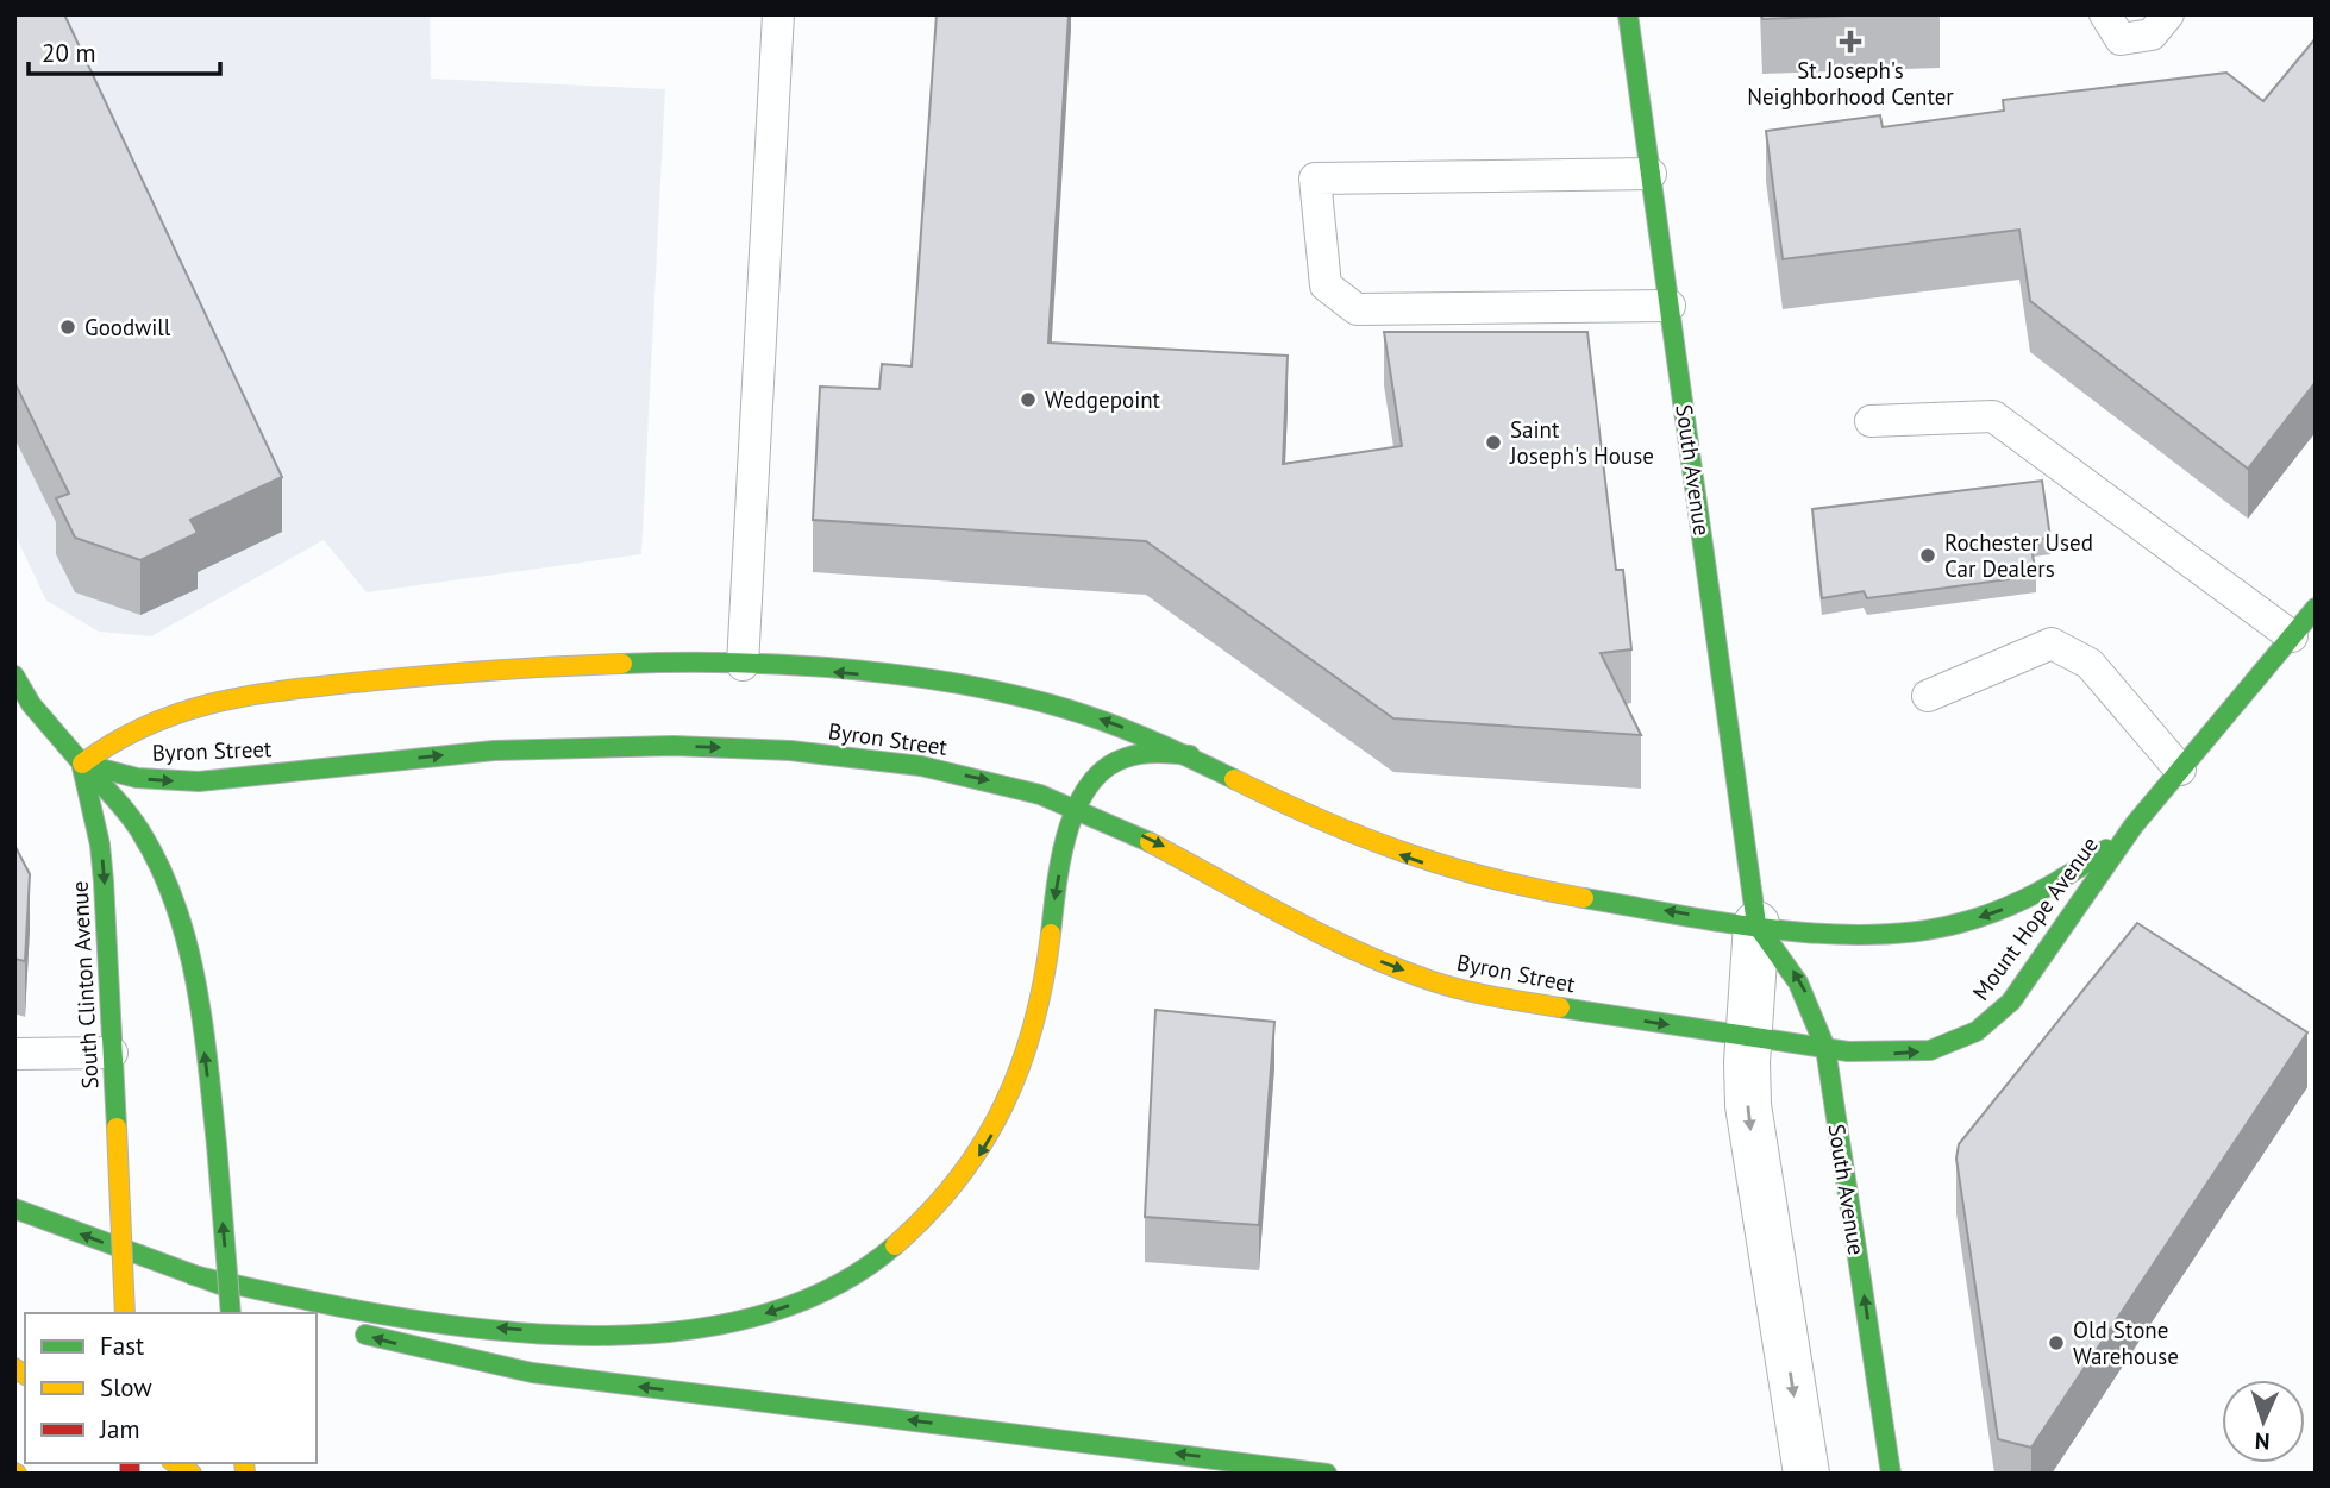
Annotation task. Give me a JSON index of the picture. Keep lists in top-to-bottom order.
{
  "streets": {
    "main road": [
      "South Avenue",
      "Byron Street",
      "Mount Hope Avenue",
      "South Clinton Avenue"
    ]
  },
  "crossings": [
    ["South Avenue", "Byron Street"],
    ["South Avenue", "Mount Hope Avenue"],
    ["Byron Street", "Mount Hope Avenue"],
    ["Byron Street", "South Clinton Avenue"]
  ],
  "places": {
    "health": ["St. Joseph's Neighborhood Center"],
    "other": [
      "Goodwill",
      "Wedgepoint",
      "Saint Joseph's House",
      "Rochester Used Car Dealers",
      "Old Stone Warehouse"
    ]
  },
  "legend": ["Fast", "Slow", "Jam"],
  "scale_bar": "20 m",
  "north": "bottom"
}
